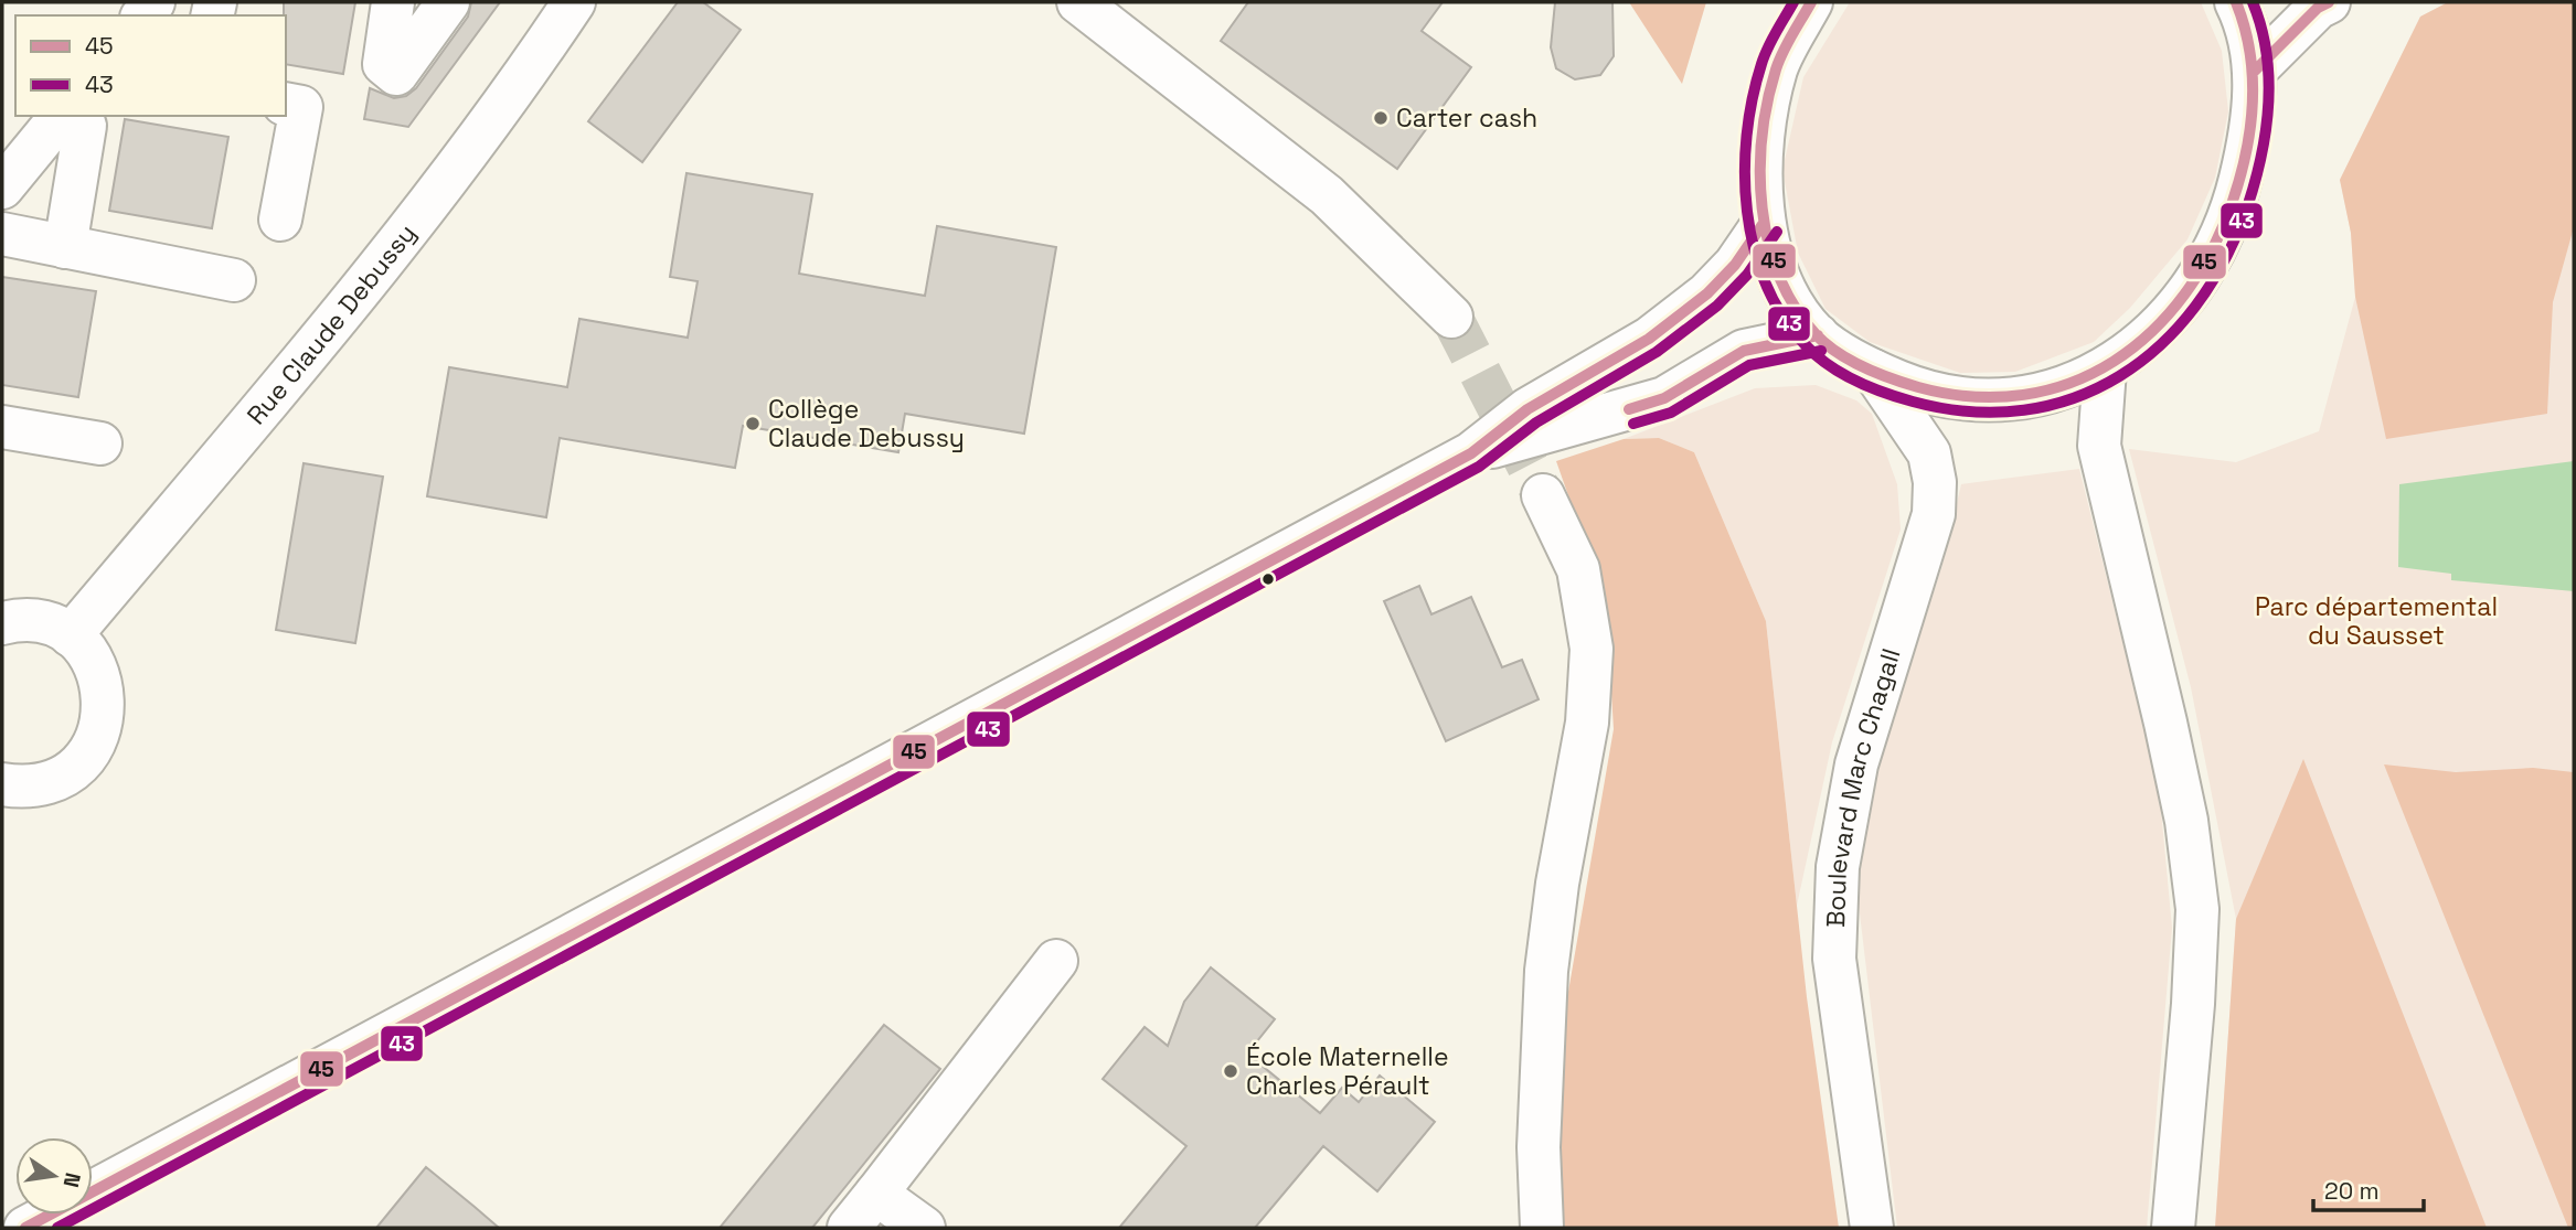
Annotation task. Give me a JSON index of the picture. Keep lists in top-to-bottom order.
{
  "streets": {
    "main road": ["Rue Claude Debussy", "Boulevard Marc Chagall"]
  },
  "parks": ["Parc départemental du Sausset"],
  "places": ["Carter cash", "Collège Claude Debussy", "École Maternelle Charles Pérault"],
  "lines": ["transit line 45", "transit line 43"],
  "legend": ["45", "43"],
  "scale_bar": "20 m",
  "north": "right"
}
